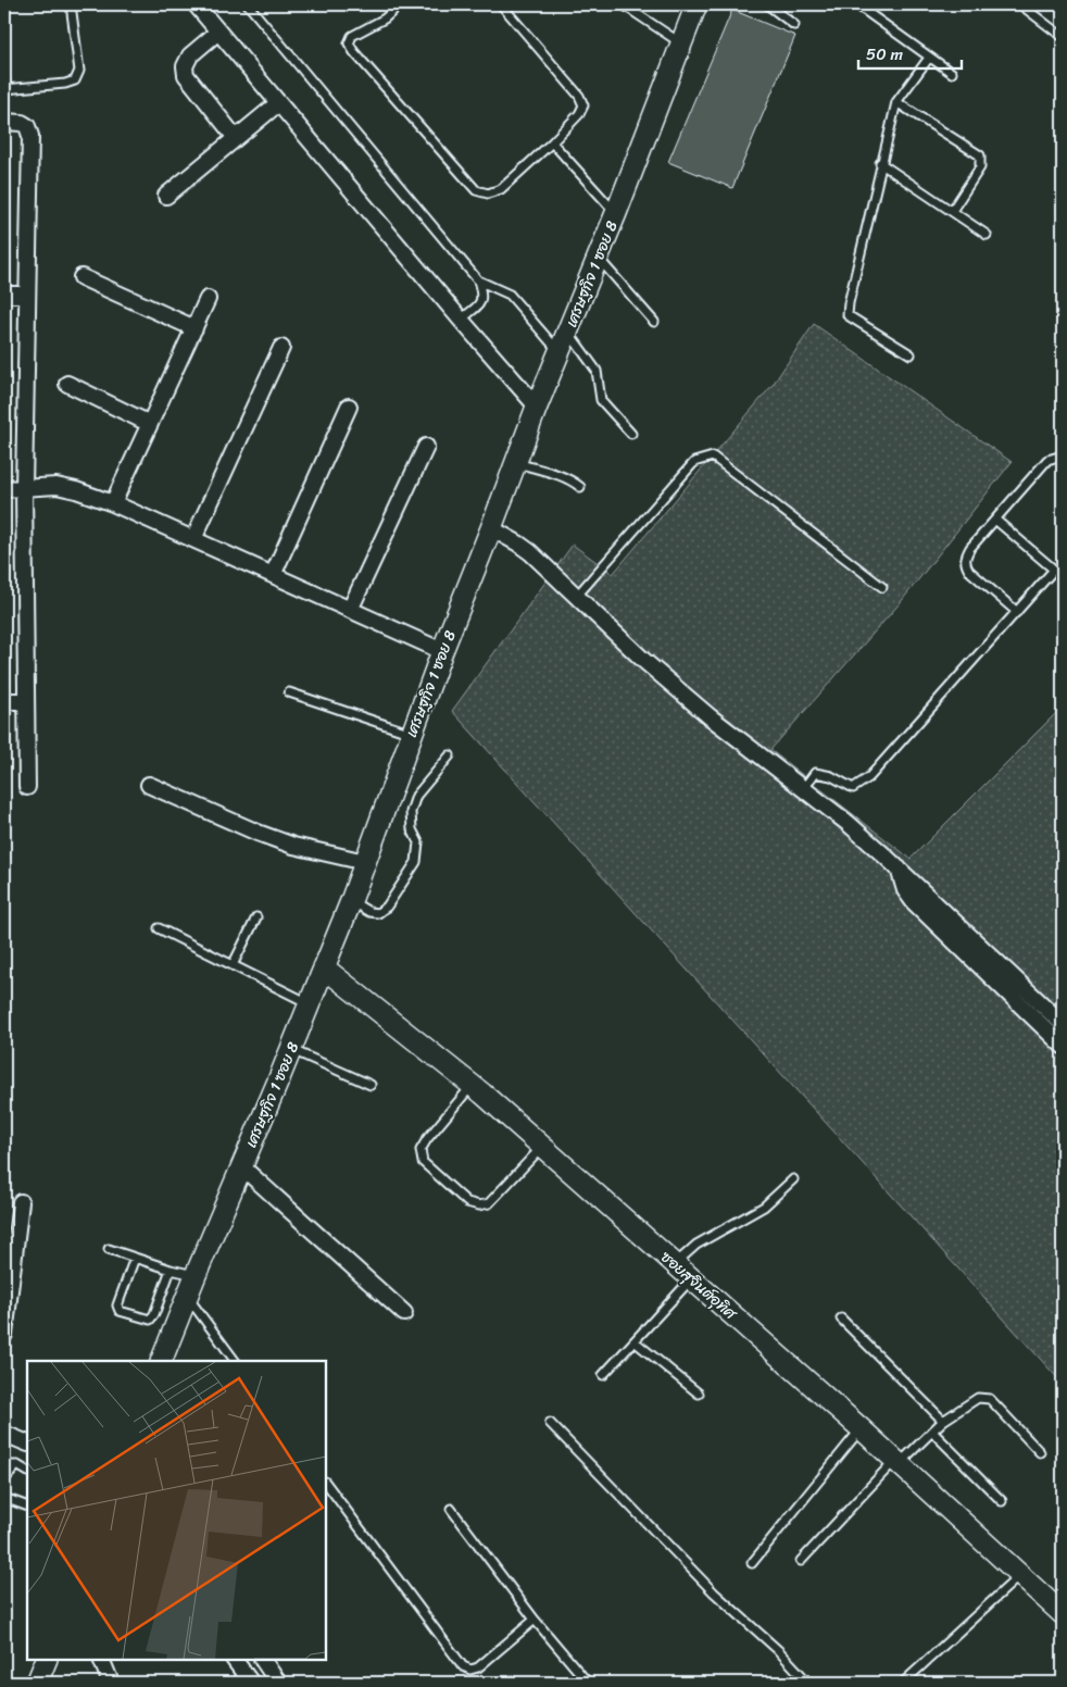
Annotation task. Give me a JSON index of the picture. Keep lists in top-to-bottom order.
{
  "streets": {
    "street": ["เศรษฐกิจ 1 ซอย 8", "ซอยสุจินต์อุทิศ"]
  },
  "crossings": [
    ["เศรษฐกิจ 1 ซอย 8", "ซอยสุจินต์อุทิศ"]
  ],
  "scale_bar": "50 m"
}
